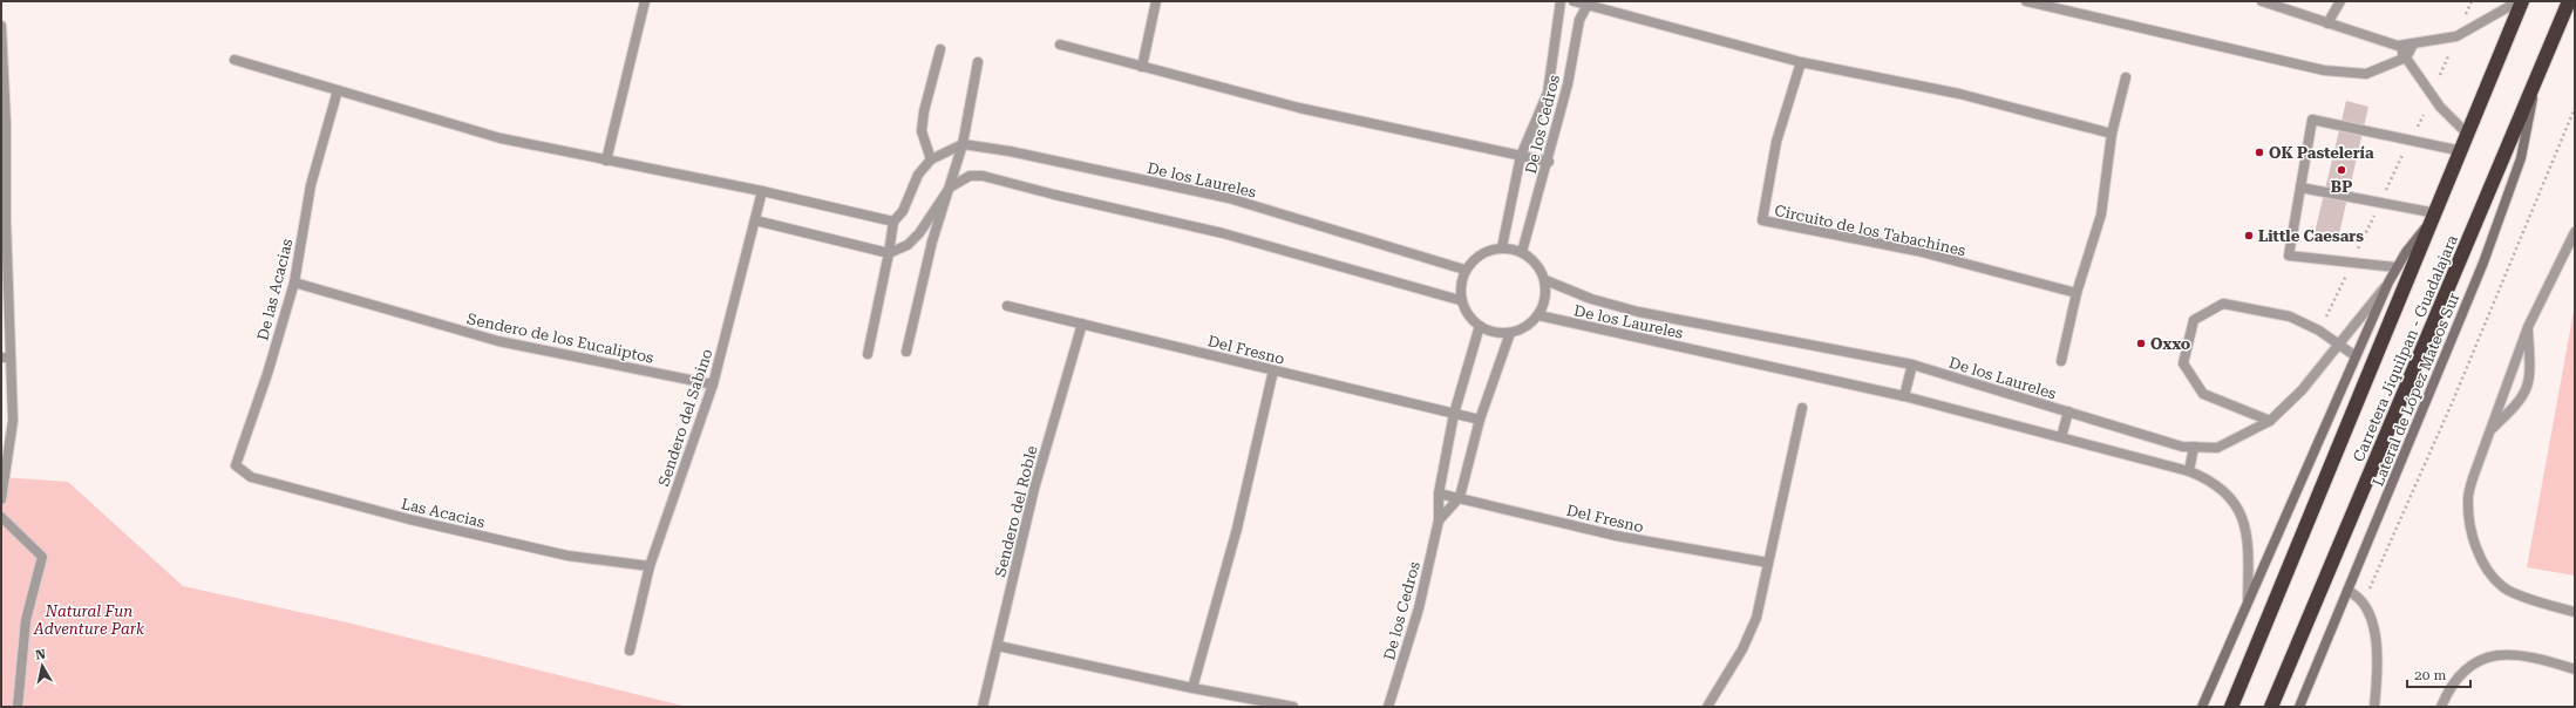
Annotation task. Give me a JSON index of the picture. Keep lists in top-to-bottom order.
{
  "streets": {
    "highway": ["Carretera Jiquilpan - Guadalajara"],
    "street": [
      "De los Cedros",
      "De los Laureles",
      "Circuito de los Tabachines",
      "De las Acacias",
      "Sendero de los Eucaliptos",
      "Del Fresno",
      "Lateral de López Mateos Sur",
      "Sendero del Sabino",
      "Sendero del Roble",
      "Las Acacias"
    ]
  },
  "crossings": [
    ["De los Cedros", "De los Laureles"],
    ["De los Cedros", "Del Fresno"],
    ["De las Acacias", "Sendero de los Eucaliptos"],
    ["De las Acacias", "Las Acacias"],
    ["Sendero de los Eucaliptos", "Sendero del Sabino"],
    ["Carretera Jiquilpan - Guadalajara", "Lateral de López Mateos Sur"],
    ["Del Fresno", "Sendero del Roble"],
    ["Sendero del Sabino", "Las Acacias"]
  ],
  "parks": ["Natural Fun Adventure Park"],
  "places": [
    "OK Pastelería",
    "BP",
    "Little Caesars",
    "Oxxo"
  ],
  "scale_bar": "20 m",
  "north": "top"
}
